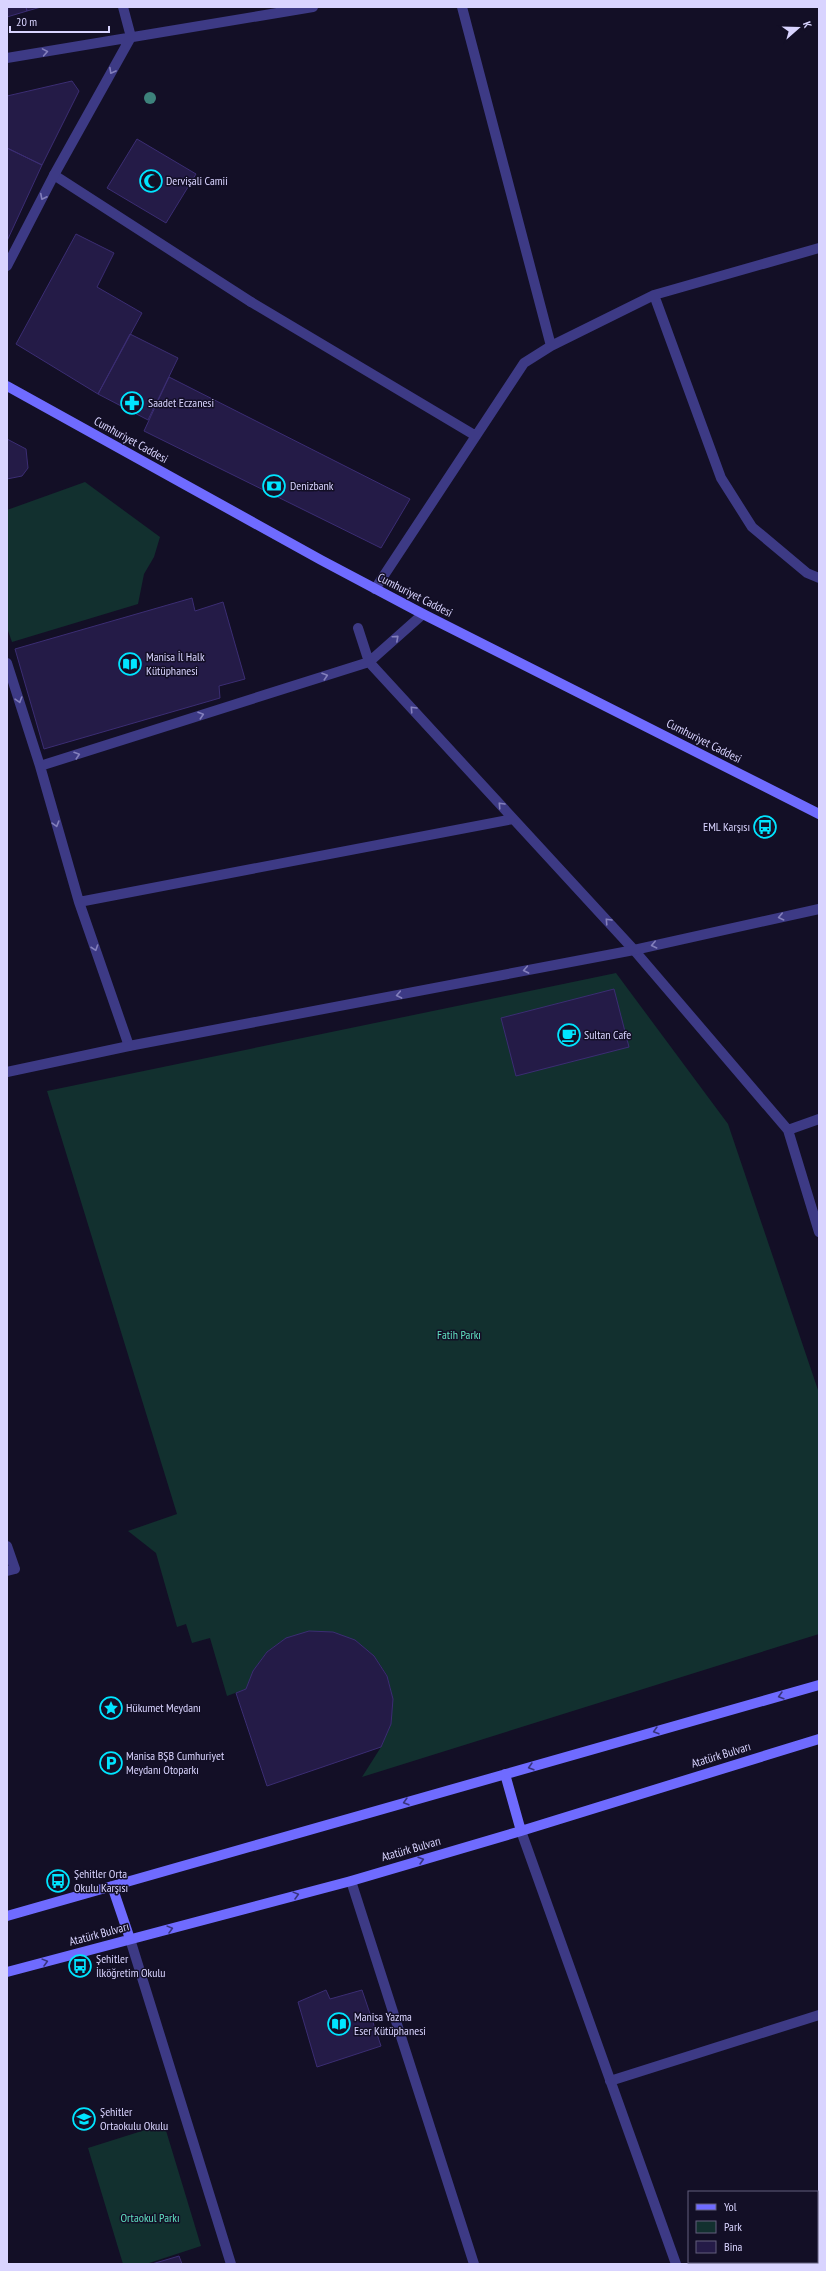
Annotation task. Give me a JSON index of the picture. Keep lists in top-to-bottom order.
{
  "streets": {
    "main road": ["Cumhuriyet Caddesi", "Atatürk Bulvarı"]
  },
  "parks": ["Fatih Parkı", "Ortaokul Parkı"],
  "places": {
    "mosque": ["Dervişali Camii"],
    "pharmacy": ["Saadet Eczanesi"],
    "bank": ["Denizbank"],
    "library": ["Manisa İl Halk Kütüphanesi", "Manisa Yazma Eser Kütüphanesi"],
    "bus stop": ["EML Karşısı", "Şehitler Orta Okulu Karşısı", "Şehitler İlköğretim Okulu"],
    "cafe": ["Sultan Cafe"],
    "place": ["Hükumet Meydanı"],
    "parking": ["Manisa BŞB Cumhuriyet Meydanı Otoparkı"],
    "school or university": ["Şehitler Ortaokulu Okulu"]
  },
  "legend": ["Yol", "Park", "Bina"],
  "scale_bar": "20 m",
  "north": "right"
}
